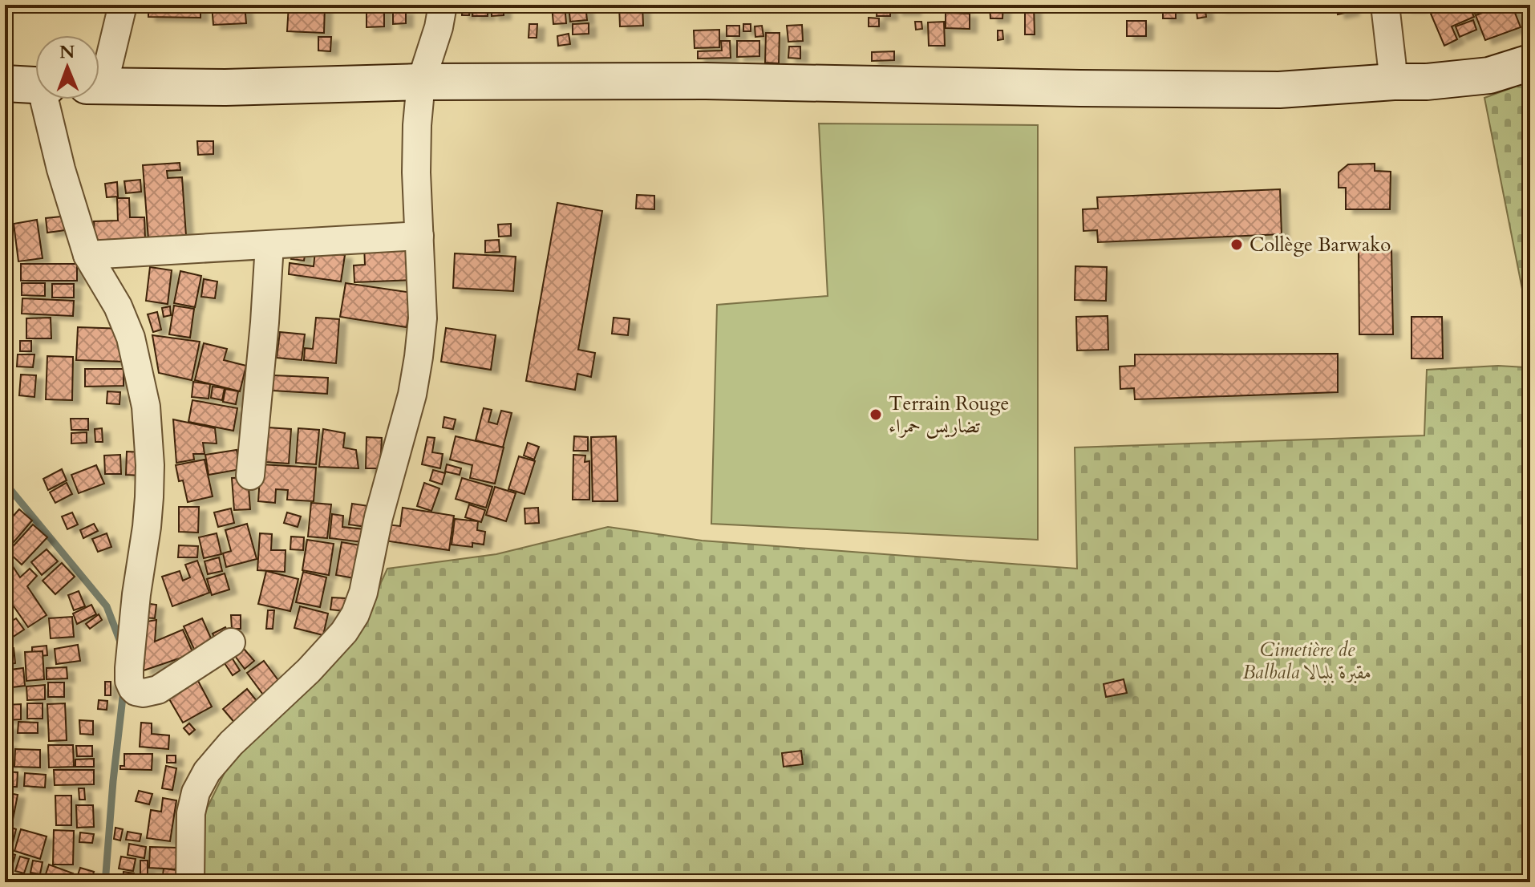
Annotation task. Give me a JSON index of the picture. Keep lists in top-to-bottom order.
{
  "parks": ["Cimetière de Balbala مقبرة بلبالا"],
  "places": ["Collège Barwako", "Terrain Rouge تضاريس حمراء"],
  "north": "top"
}
